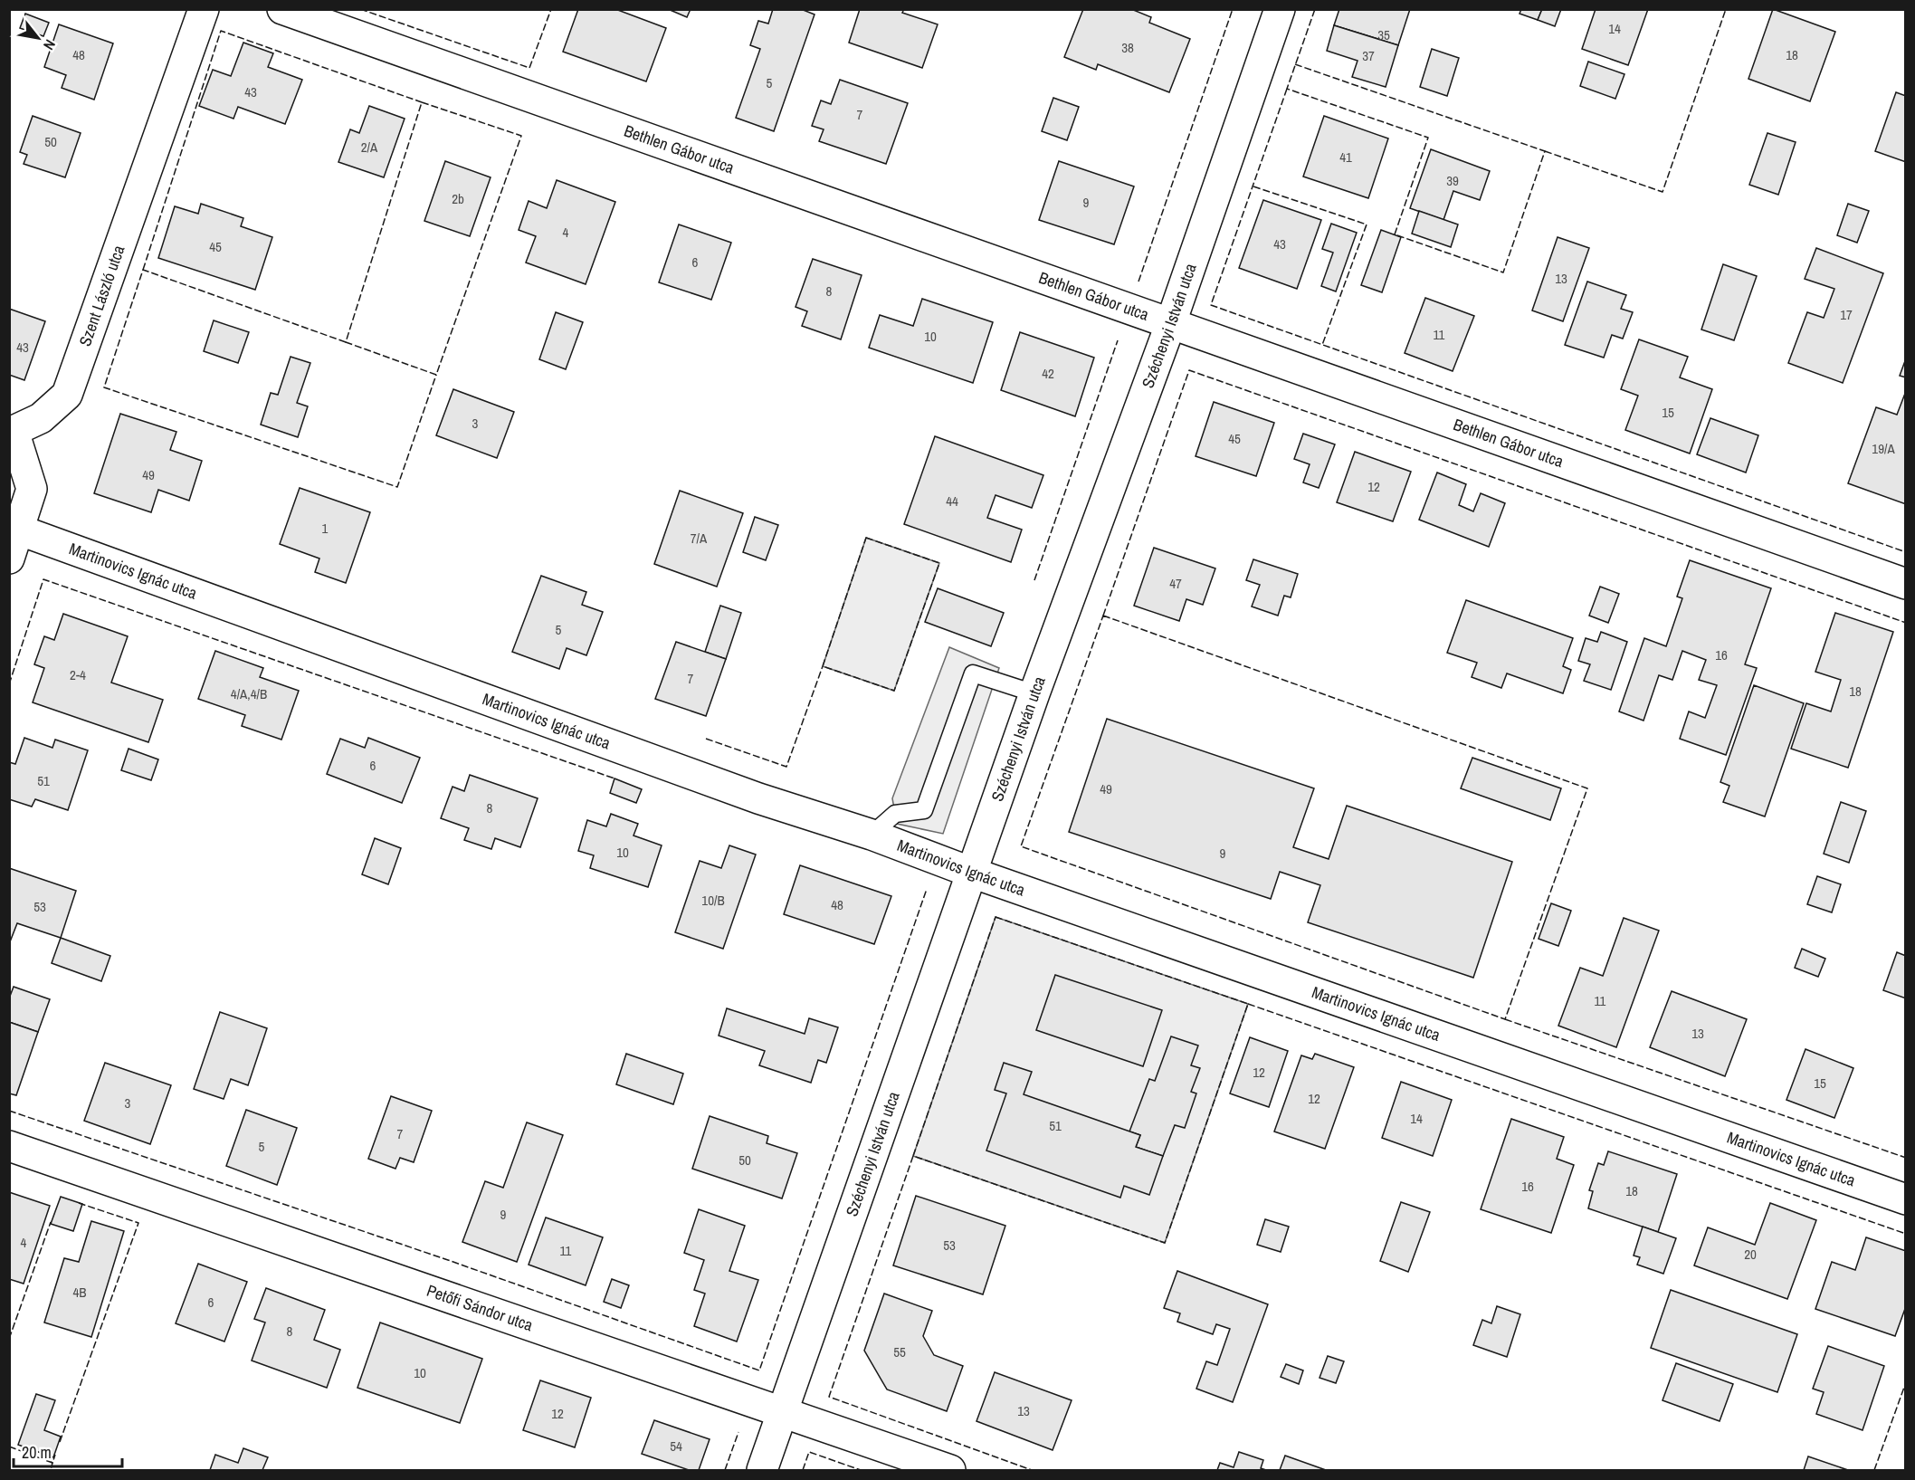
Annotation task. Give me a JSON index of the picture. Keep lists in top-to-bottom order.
{
  "streets": {
    "street": [
      "Bethlen Gábor utca",
      "Szent László utca",
      "Széchenyi István utca",
      "Martinovics Ignác utca",
      "Petőfi Sándor utca"
    ]
  },
  "crossings": [
    ["Bethlen Gábor utca", "Széchenyi István utca"],
    ["Szent László utca", "Martinovics Ignác utca"],
    ["Széchenyi István utca", "Martinovics Ignác utca"],
    ["Széchenyi István utca", "Petőfi Sándor utca"]
  ],
  "house_numbers": [
    "14",
    "35",
    "38",
    "48",
    "18",
    "37",
    "5",
    "43",
    "7",
    "50",
    "2/A",
    "41",
    "39",
    "2b",
    "9",
    "4",
    "43",
    "45",
    "6",
    "13",
    "8",
    "17",
    "11",
    "10",
    "43",
    "42",
    "15",
    "3",
    "45",
    "19/A",
    "49",
    "12",
    "44",
    "1",
    "7/A",
    "47",
    "5",
    "16",
    "2-4",
    "7",
    "18",
    "4/A,4/B",
    "6",
    "51",
    "49",
    "8",
    "10",
    "9",
    "10/B",
    "48",
    "53",
    "11",
    "13",
    "12",
    "15",
    "12",
    "3",
    "14",
    "51",
    "7",
    "5",
    "50",
    "16",
    "18",
    "9",
    "4",
    "53",
    "11",
    "20",
    "4B",
    "6",
    "8",
    "55",
    "10",
    "13",
    "12",
    "54"
  ],
  "scale_bar": "20 m",
  "north": "bottom right"
}
